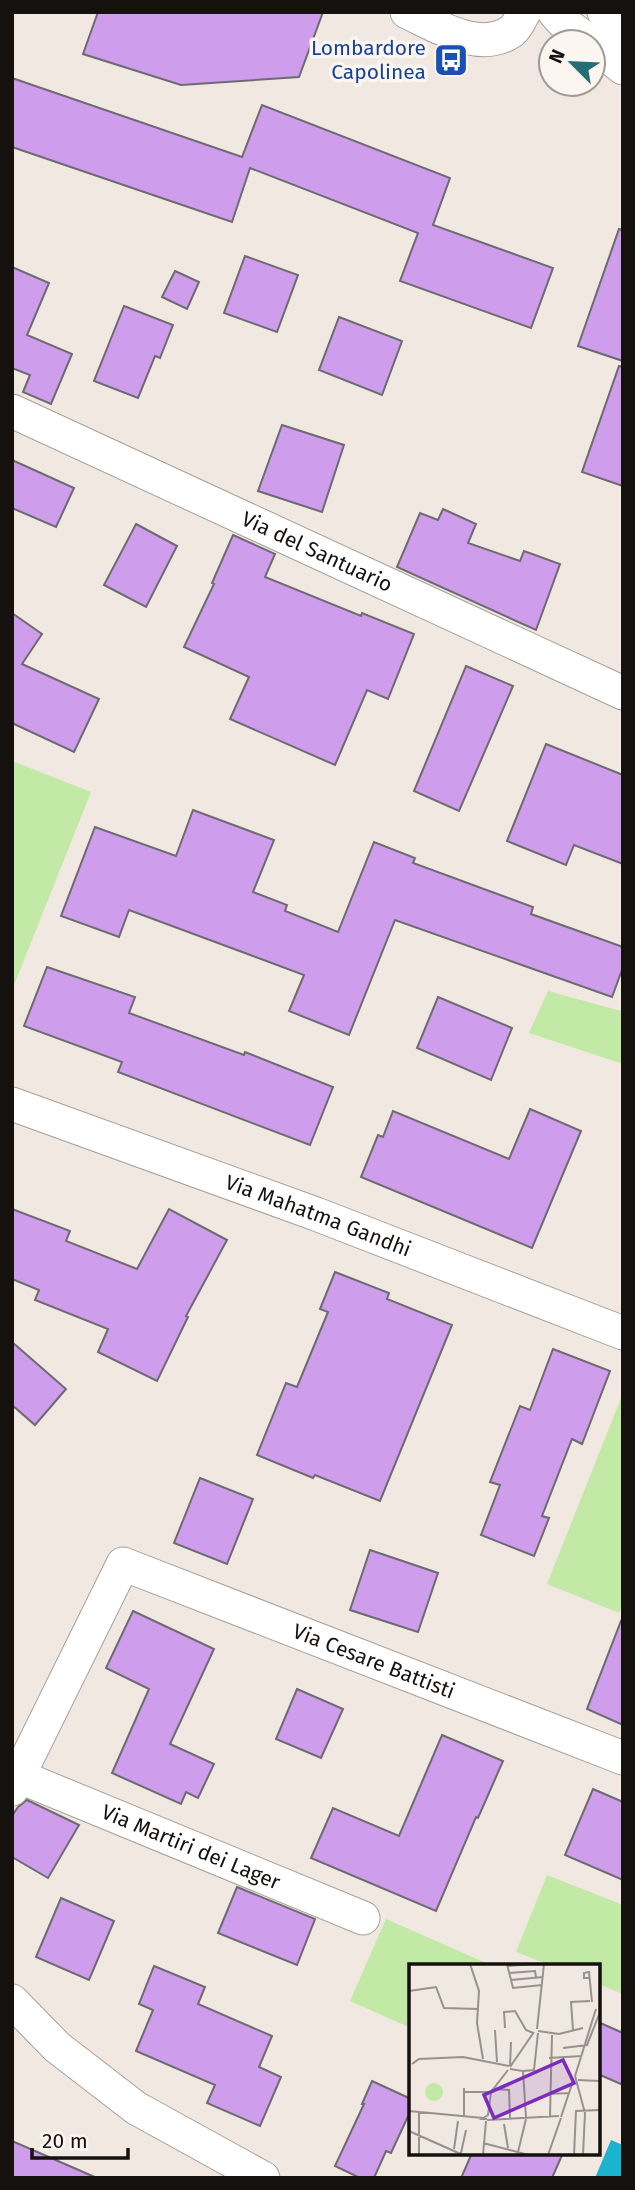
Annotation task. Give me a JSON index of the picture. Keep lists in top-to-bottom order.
{
  "streets": {
    "street": [
      "Via del Santuario",
      "Via Mahatma Gandhi",
      "Via Cesare Battisti",
      "Via Martiri dei Lager"
    ]
  },
  "crossings": [
    ["Via Cesare Battisti", "Via Martiri dei Lager"]
  ],
  "places": {
    "bus stop": ["Lombardore Capolinea"]
  },
  "scale_bar": "20 m",
  "north": "top left"
}
